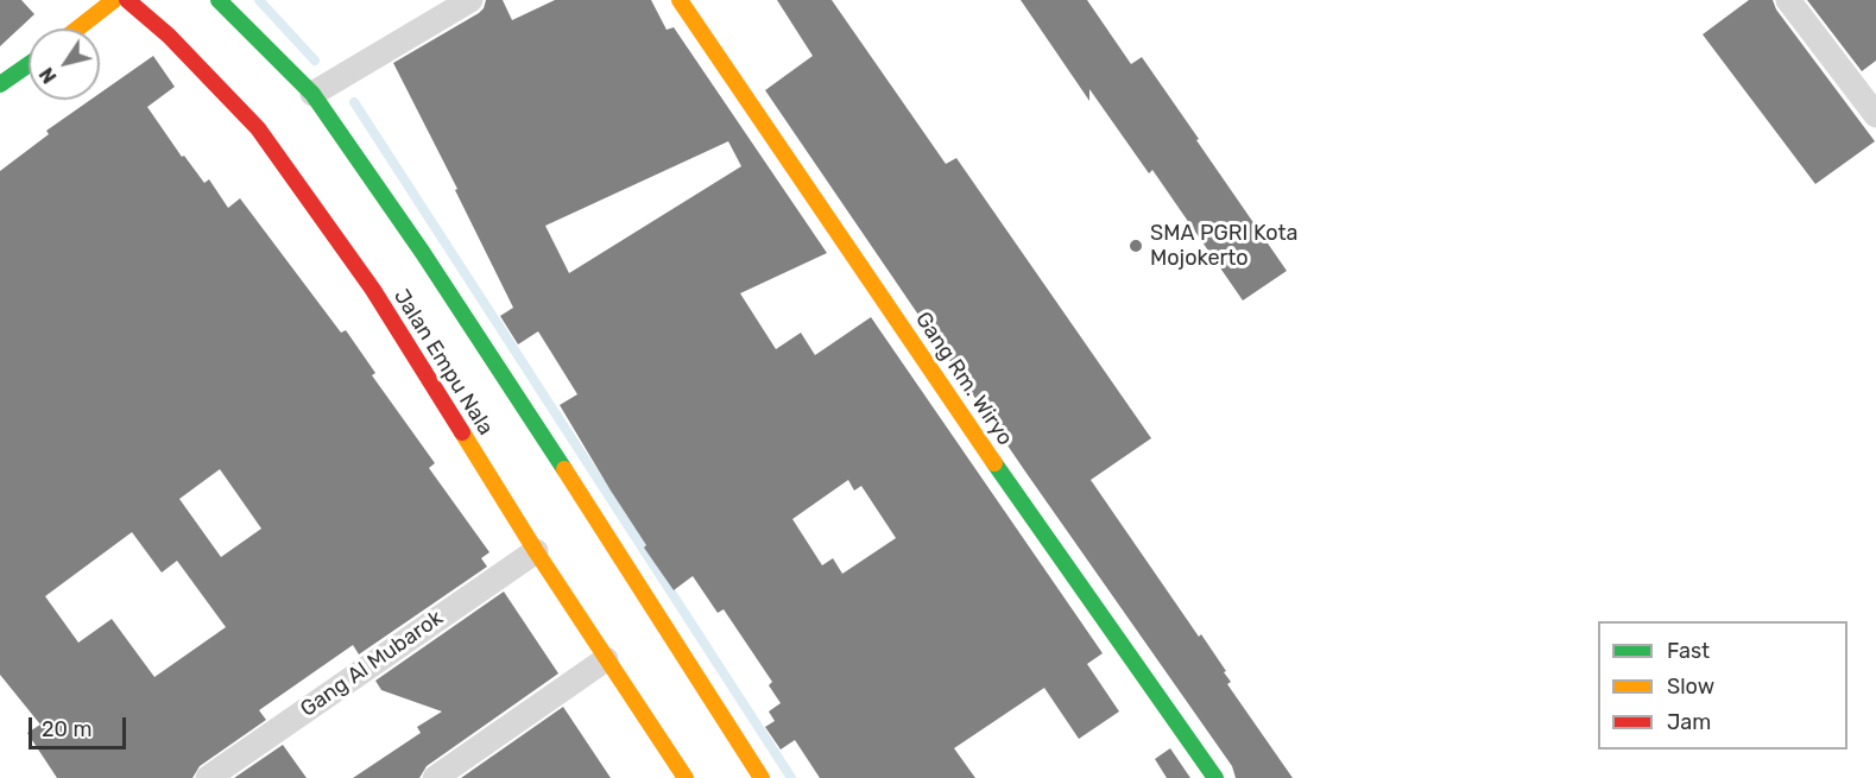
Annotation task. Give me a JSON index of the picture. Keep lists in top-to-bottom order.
{
  "streets": {
    "main road": ["Jalan Empu Nala", "Gang Rm. Wiryo"],
    "street": ["Gang Al Mubarok"]
  },
  "crossings": [
    ["Jalan Empu Nala", "Gang Al Mubarok"]
  ],
  "places": ["SMA PGRI Kota Mojokerto"],
  "legend": ["Fast", "Slow", "Jam"],
  "scale_bar": "20 m",
  "north": "bottom left"
}
